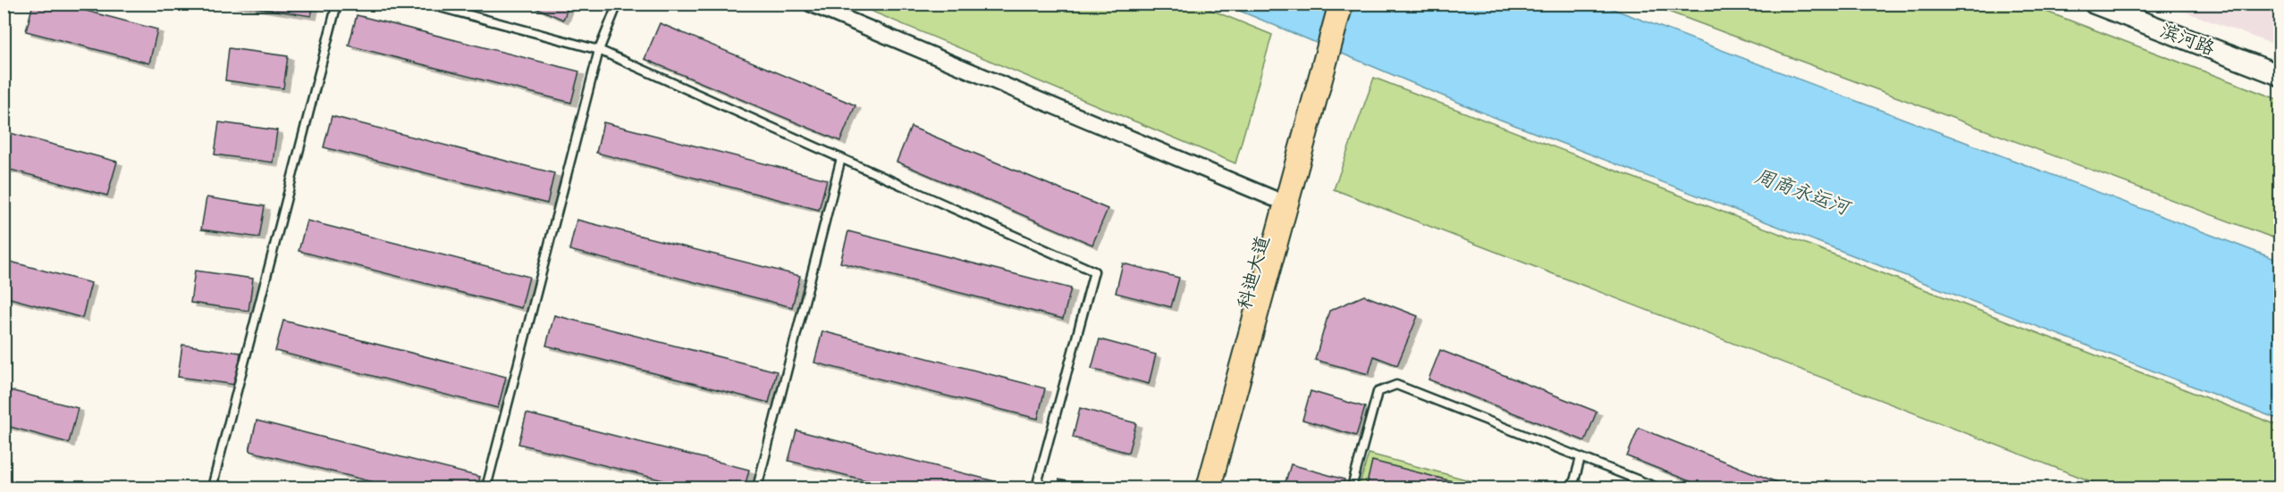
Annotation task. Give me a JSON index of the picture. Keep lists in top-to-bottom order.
{
  "streets": {
    "main road": ["科迪大道"],
    "street": ["滨河路"]
  },
  "water": ["周商永运河"]
}
